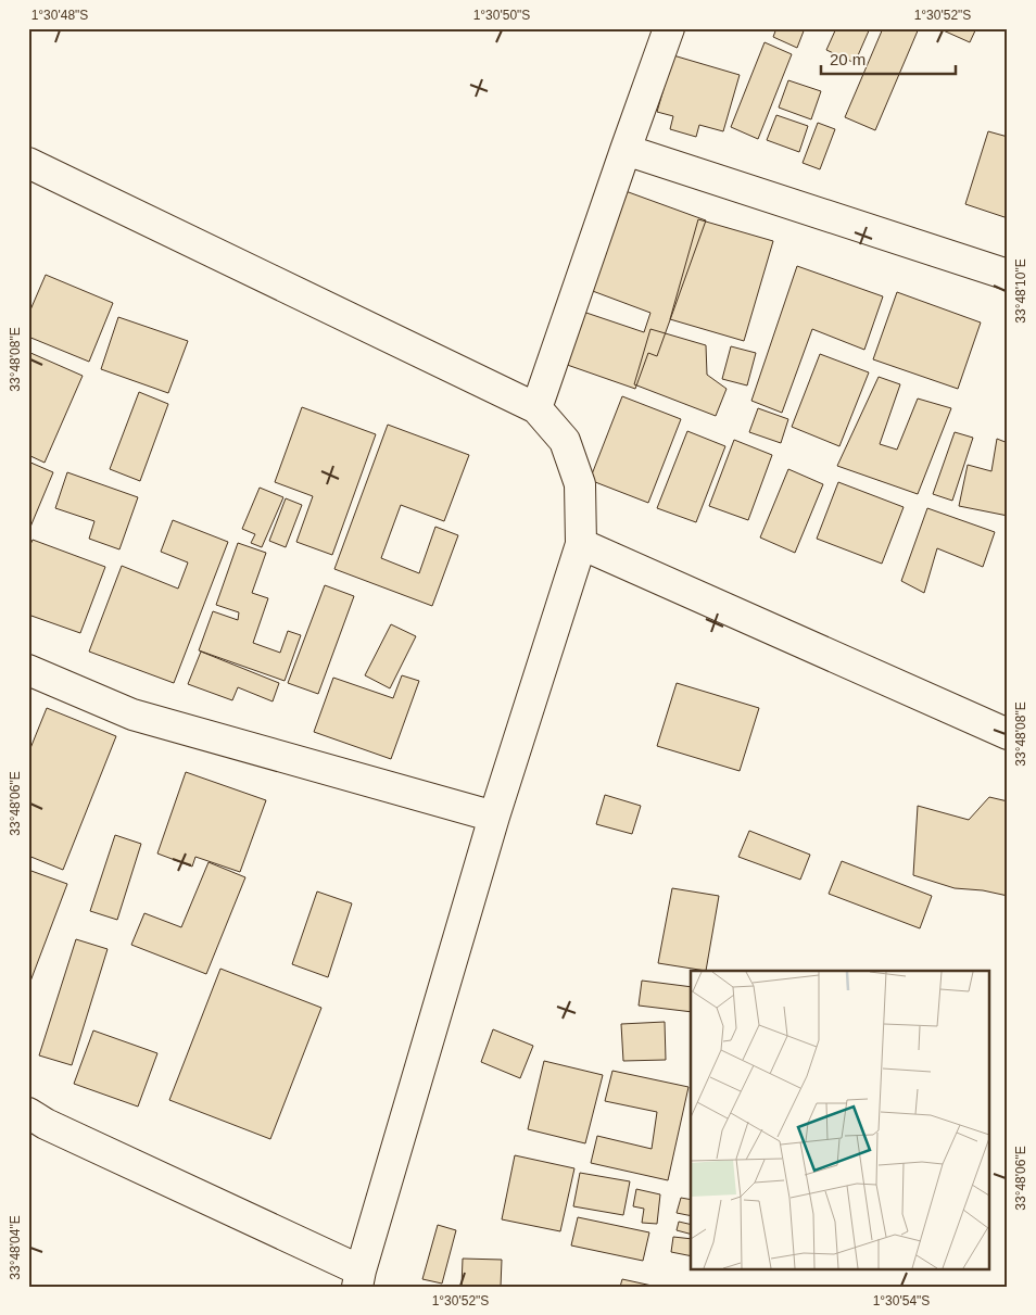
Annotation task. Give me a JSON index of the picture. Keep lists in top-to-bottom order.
{
  "scale_bar": "20 m",
  "coordinates": [
    "1°30'48\"S",
    "1°30'50\"S",
    "1°30'52\"S",
    "33°48'10\"E",
    "33°48'08\"E",
    "33°48'06\"E",
    "33°48'04\"E",
    "1°30'54\"S"
  ]
}
